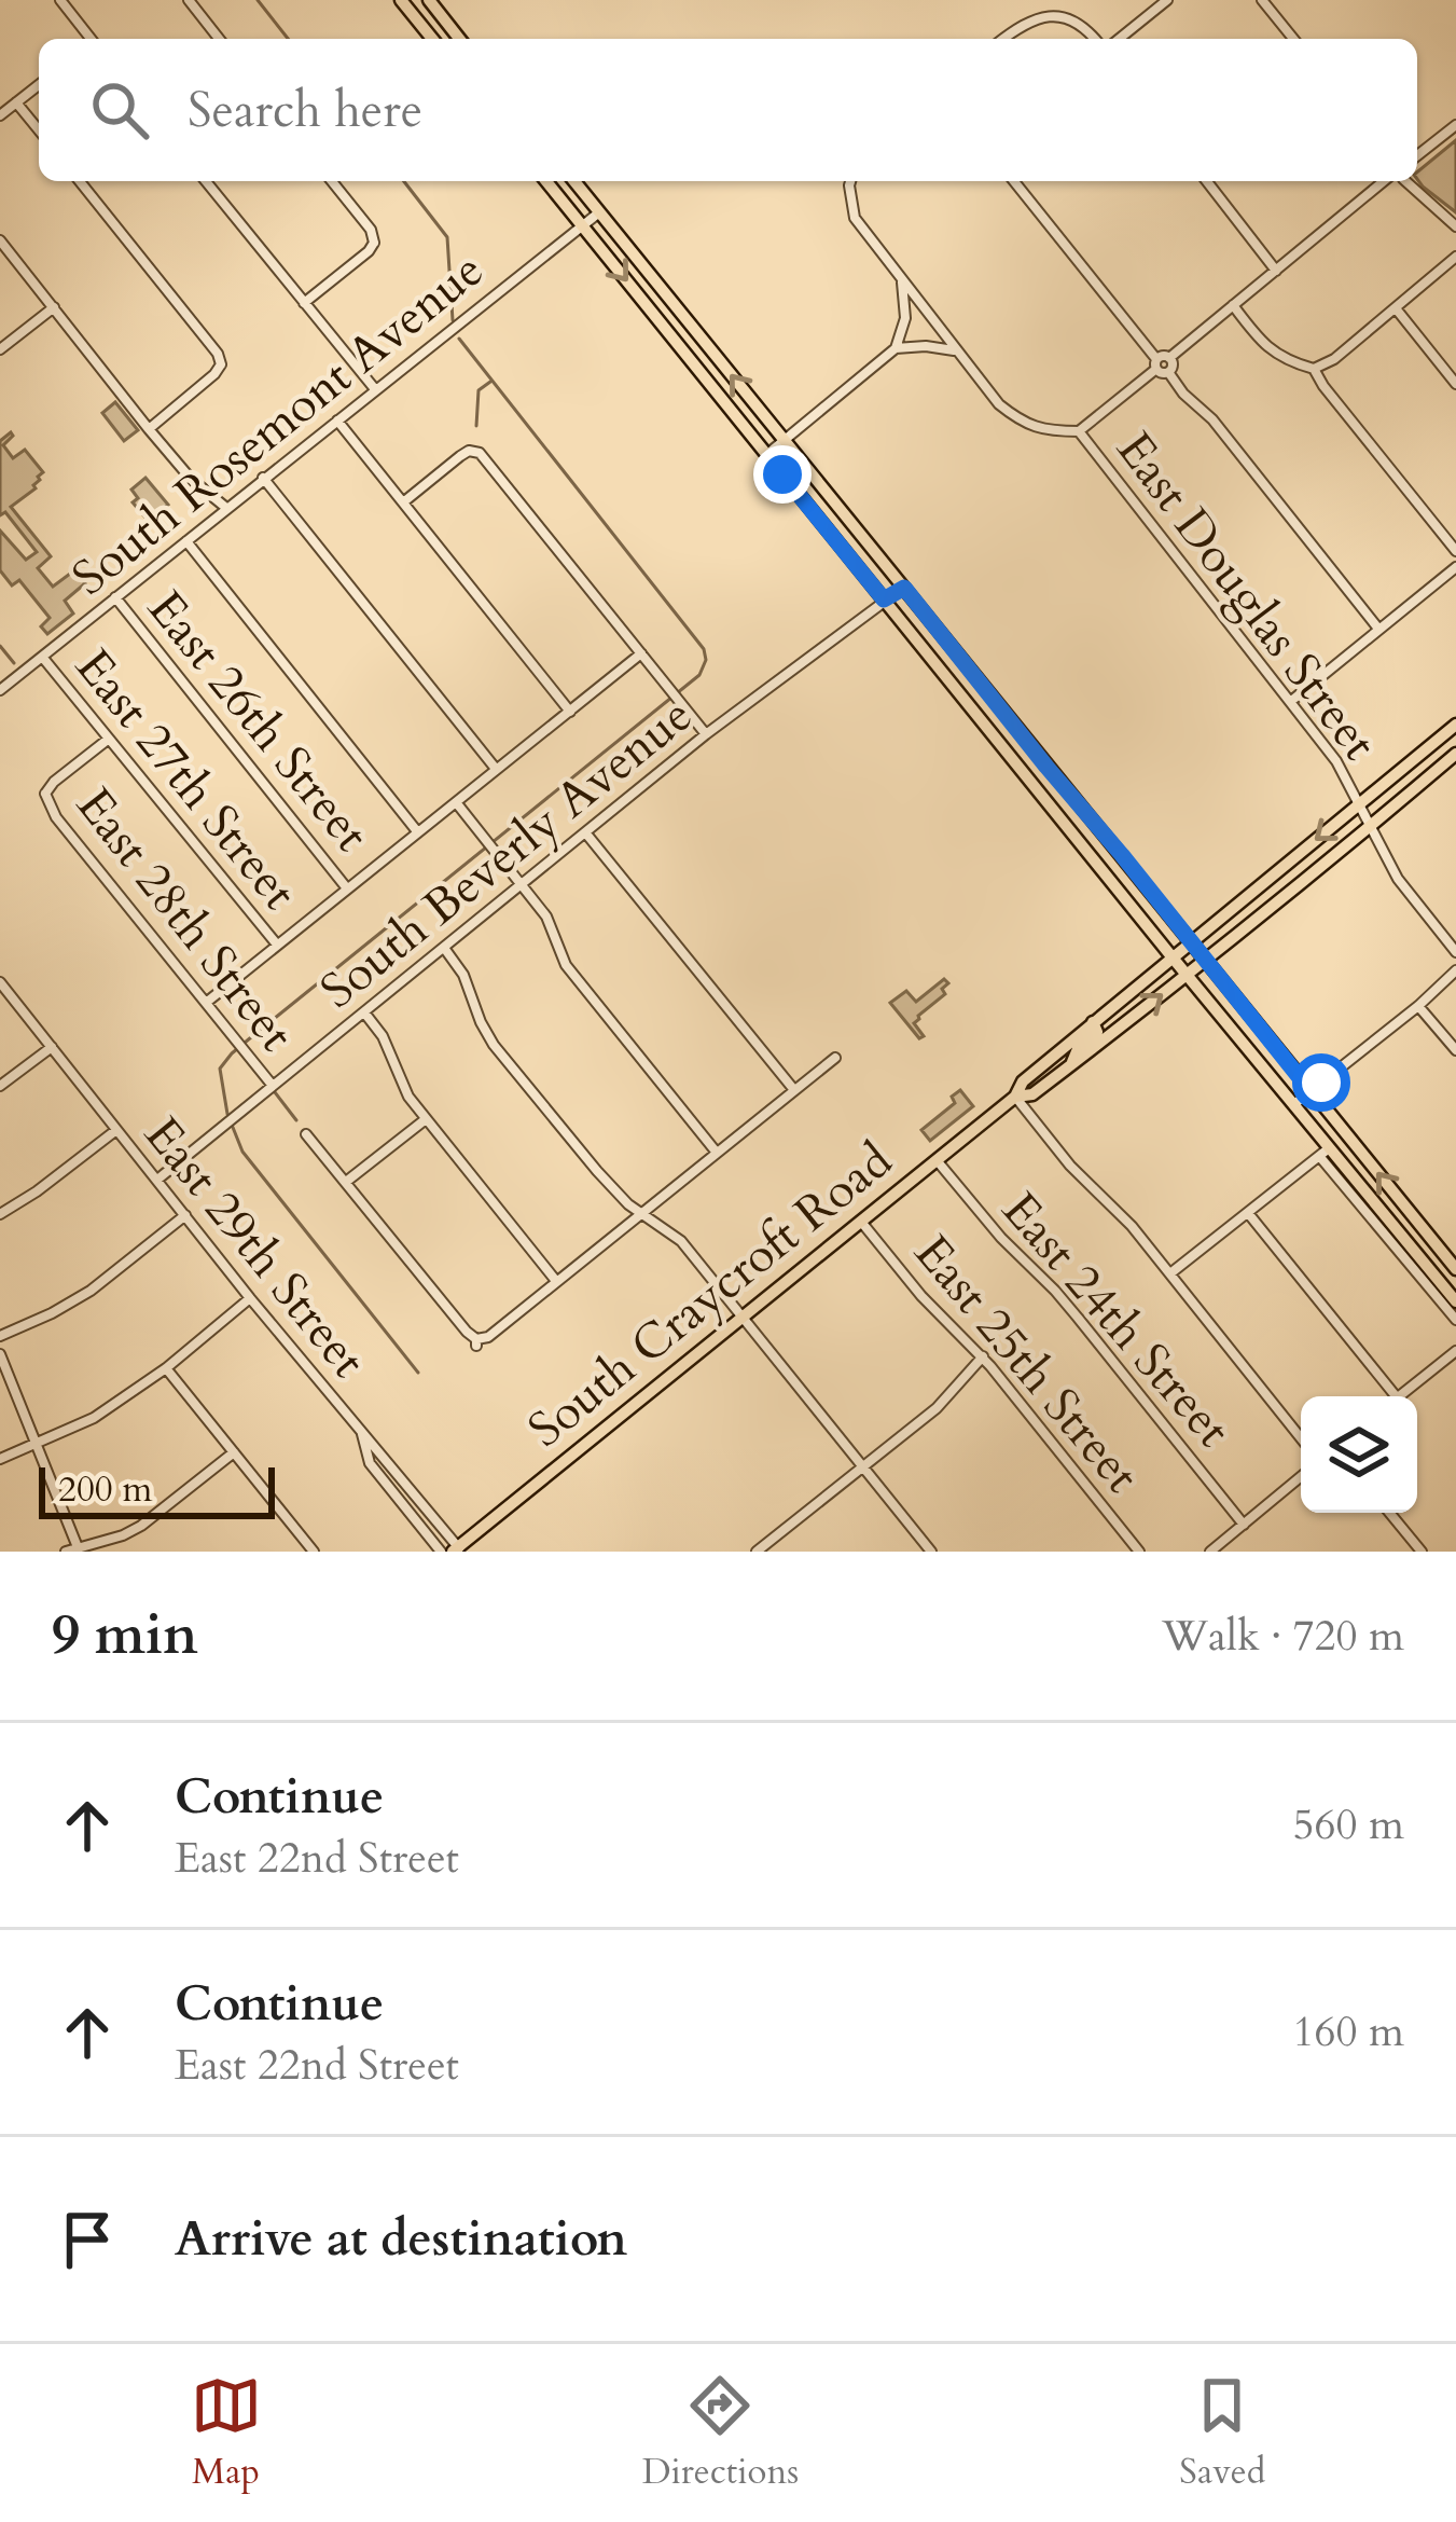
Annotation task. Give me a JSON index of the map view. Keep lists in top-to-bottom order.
{
  "streets": {
    "main road": ["South Craycroft Road"],
    "street": [
      "South Rosemont Avenue",
      "East Douglas Street",
      "East 26th Street",
      "East 27th Street",
      "South Beverly Avenue",
      "East 28th Street",
      "East 29th Street",
      "East 24th Street",
      "East 25th Street"
    ]
  },
  "crossings": [
    ["South Rosemont Avenue", "East 26th Street"],
    ["South Rosemont Avenue", "East 27th Street"],
    ["East Douglas Street", "South Craycroft Road"],
    ["East 27th Street", "East 28th Street"],
    ["South Beverly Avenue", "East 28th Street"],
    ["South Beverly Avenue", "East 29th Street"],
    ["East 29th Street", "South Craycroft Road"],
    ["South Craycroft Road", "East 24th Street"],
    ["South Craycroft Road", "East 25th Street"]
  ],
  "scale_bar": "200 m",
  "page": {
    "search": "Search here",
    "scale": "200 m",
    "heading": ["9 min", "Walk · 720 m"],
    "list": [
      ["Continue", "East 22nd Street", "560 m"],
      ["Continue", "East 22nd Street", "160 m"],
      "Arrive at destination"
    ],
    "nav": ["Map", "Directions", "Saved"]
  }
}
